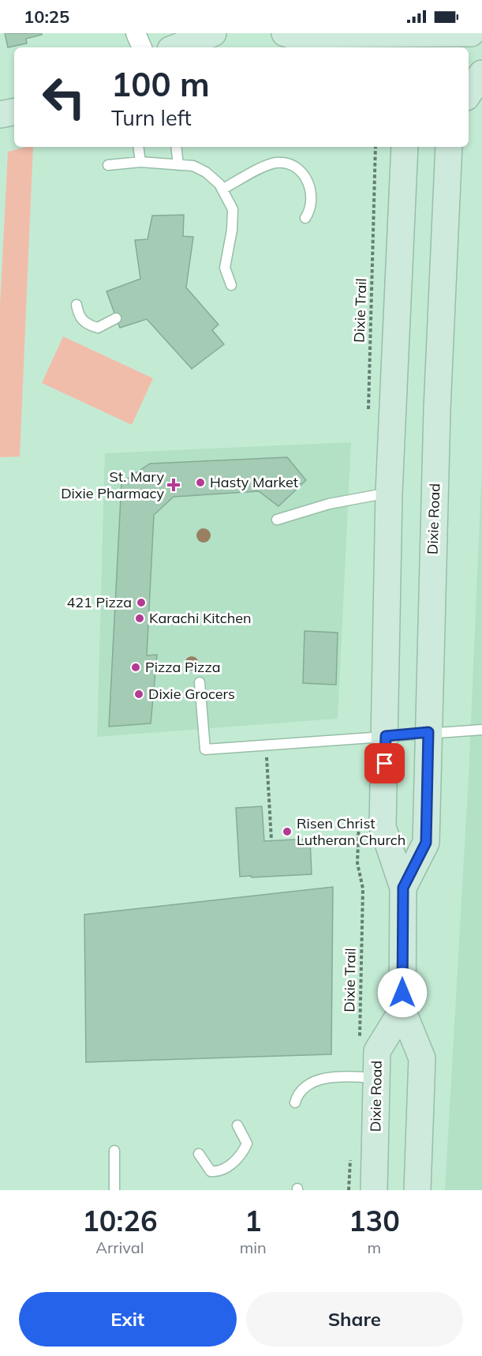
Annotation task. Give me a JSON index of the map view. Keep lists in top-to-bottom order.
{
  "streets": {
    "main road": ["Dixie Road"],
    "path": ["Dixie Trail"]
  },
  "places": {
    "other": [
      "Hasty Market",
      "421 Pizza",
      "Karachi Kitchen",
      "Pizza Pizza",
      "Dixie Grocers",
      "Risen Christ Lutheran Church"
    ],
    "health": ["St. Mary Dixie Pharmacy"]
  },
  "page": {
    "status": "10:25",
    "turn": ["100 m", "Turn left"],
    "eta": [
      "10:26",
      "Arrival",
      "1",
      "min",
      "130",
      "m"
    ],
    "buttons": ["Exit", "Share"]
  }
}
